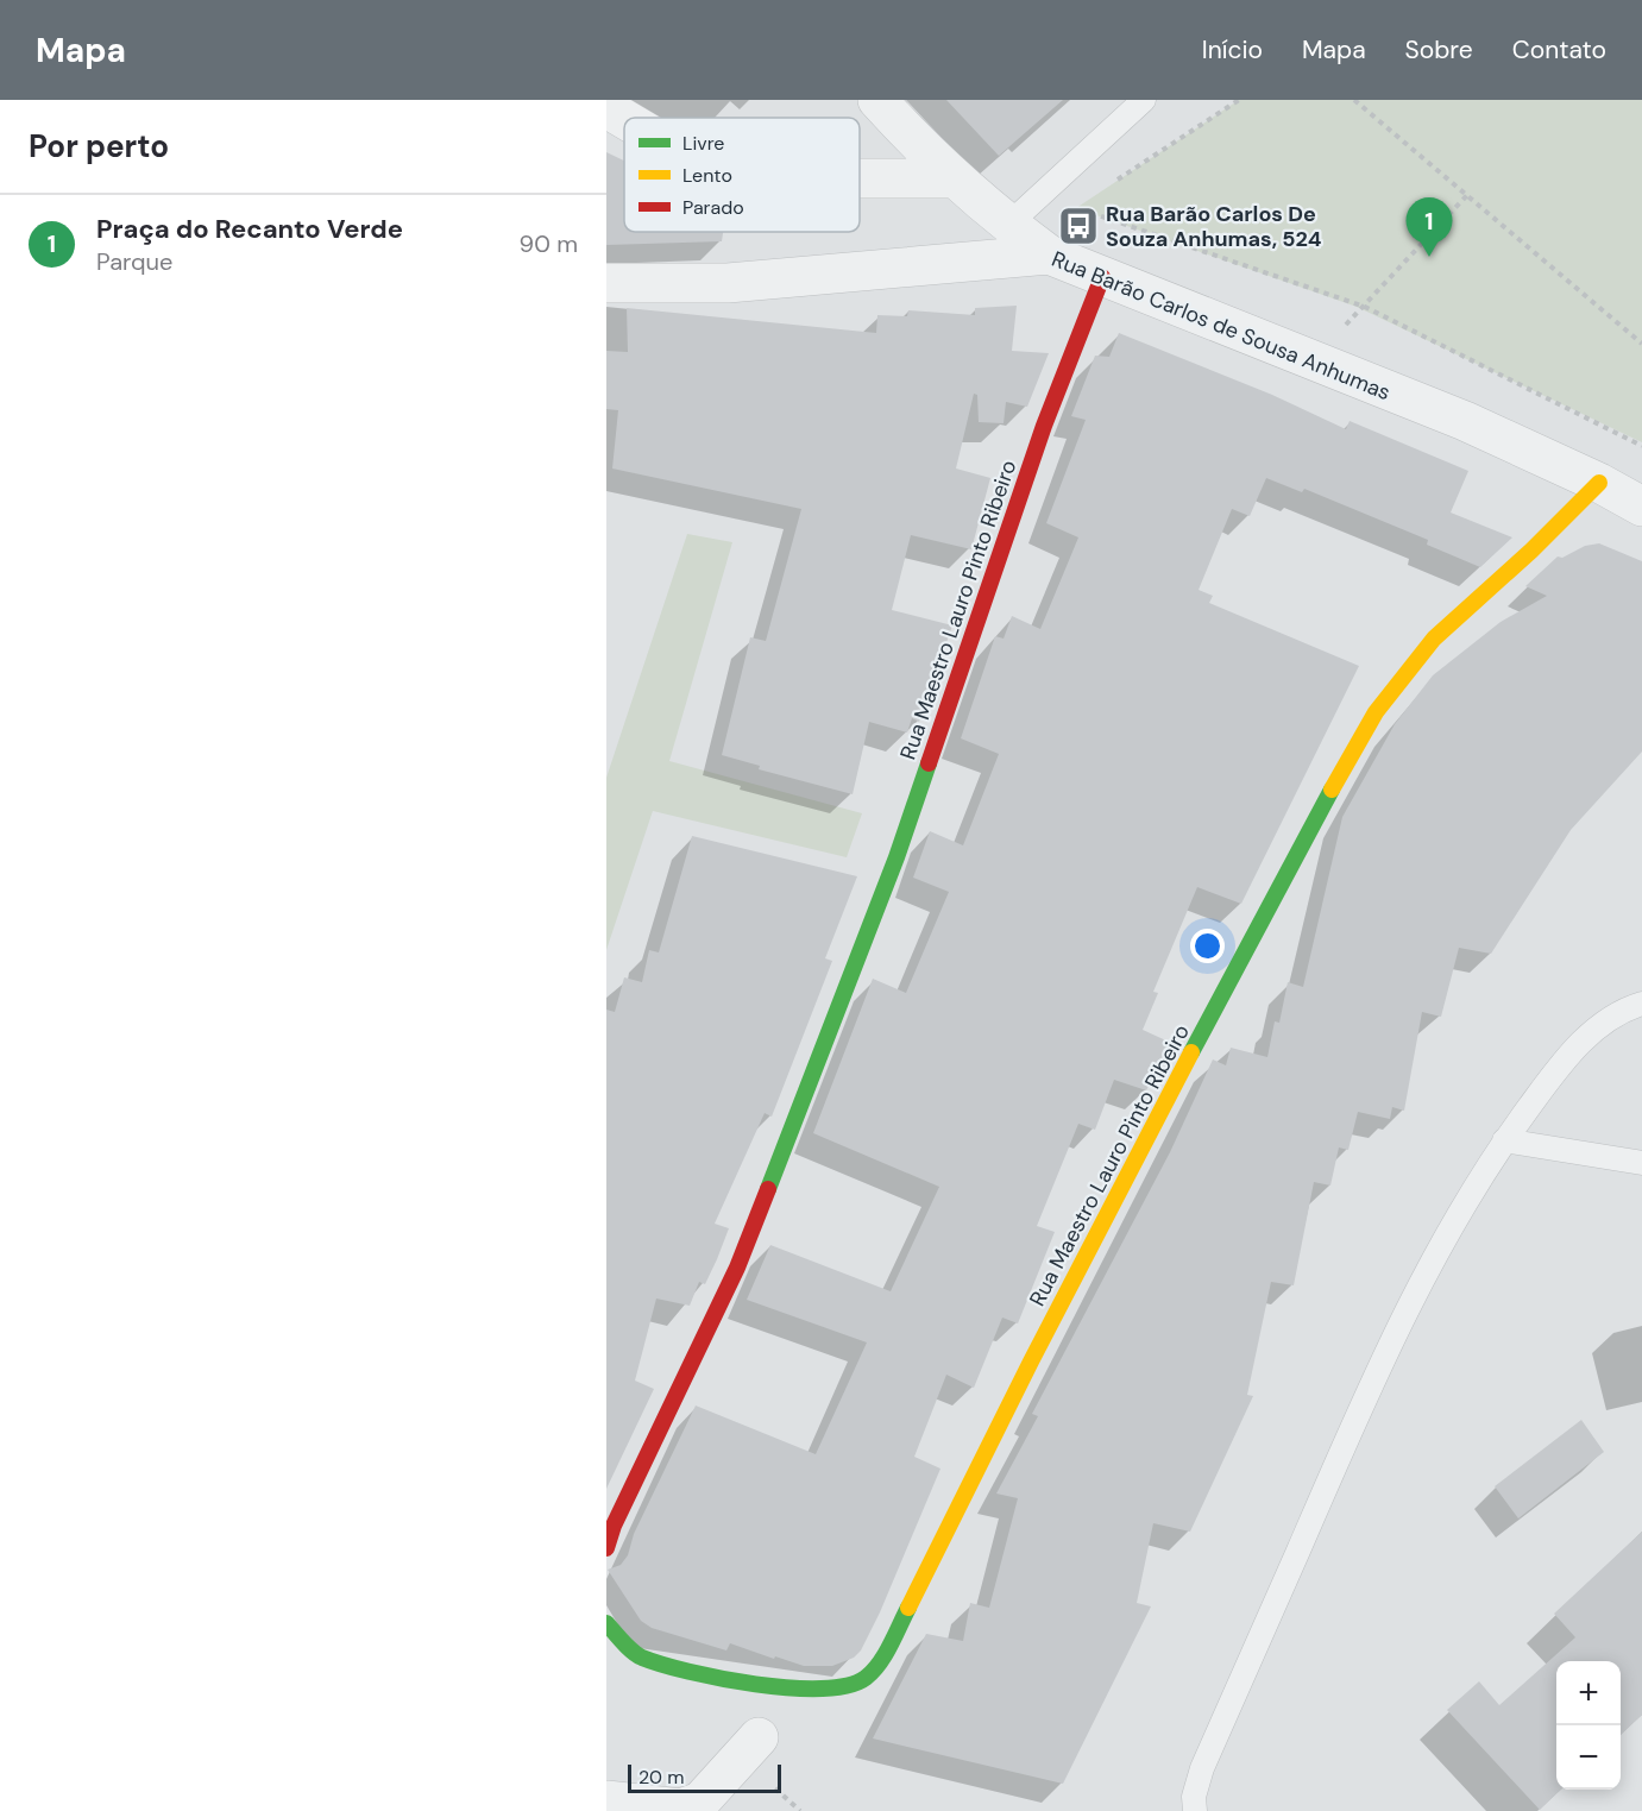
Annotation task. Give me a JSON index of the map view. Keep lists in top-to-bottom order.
{
  "streets": {
    "street": ["Rua Barão Carlos de Sousa Anhumas", "Rua Maestro Lauro Pinto Ribeiro"]
  },
  "crossings": [
    ["Rua Barão Carlos de Sousa Anhumas", "Rua Maestro Lauro Pinto Ribeiro"]
  ],
  "places": {
    "bus stop": ["Rua Barão Carlos De Souza Anhumas, 524"]
  },
  "legend": ["Livre", "Lento", "Parado"],
  "scale_bar": "20 m",
  "page": {
    "header": "Mapa",
    "nav": [
      "Início",
      "Mapa",
      "Sobre",
      "Contato"
    ],
    "heading": "Por perto",
    "list": [
      {
        "mark": "1",
        "name": "Praça do Recanto Verde",
        "note": "Parque",
        "value": "90 m"
      }
    ],
    "pins": "1",
    "map_buttons": ["+", "−"],
    "scale": "20 m"
  }
}
